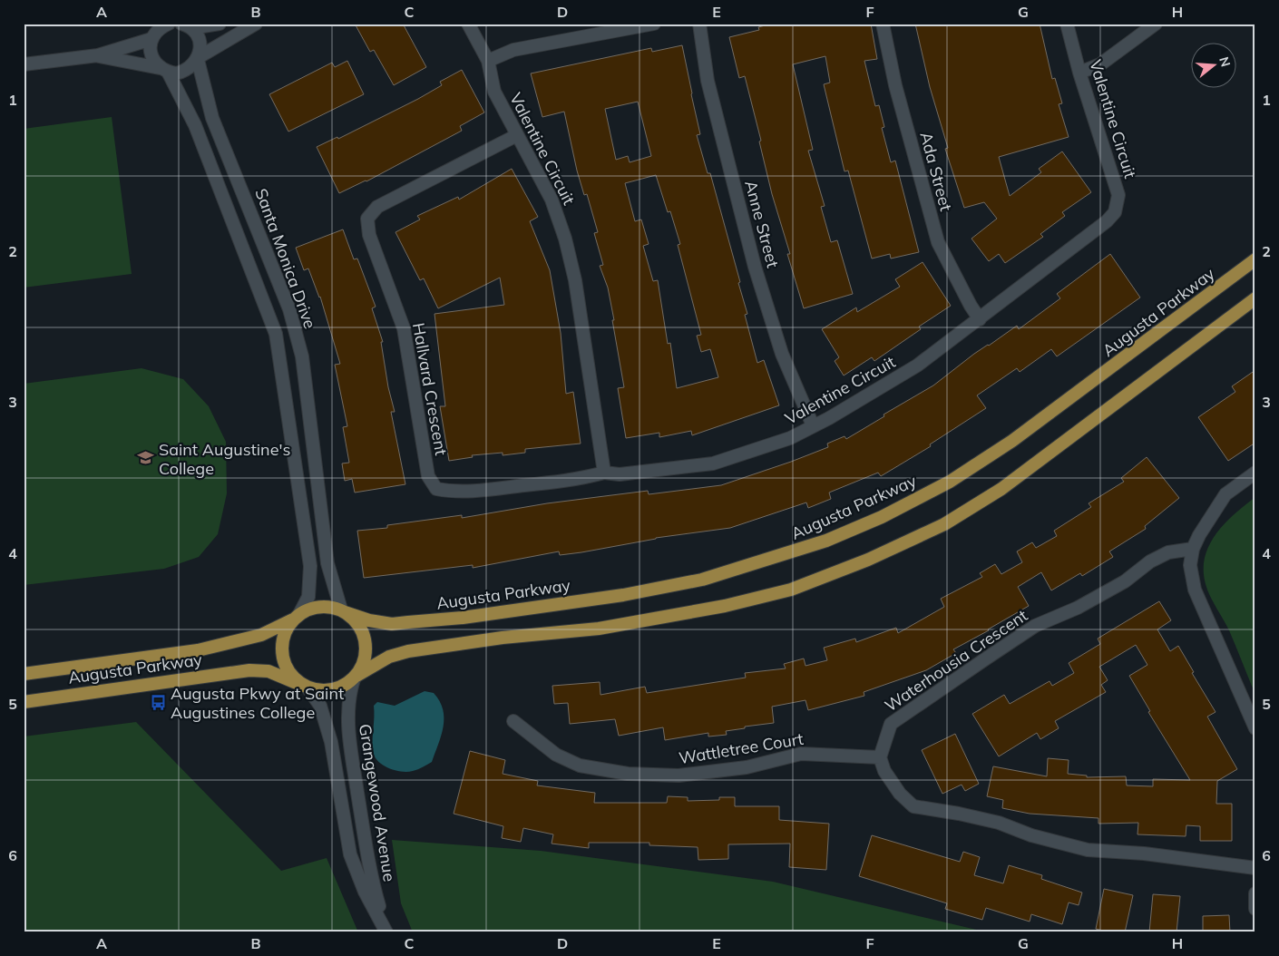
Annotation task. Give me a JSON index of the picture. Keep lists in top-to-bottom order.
{
  "streets": {
    "main road": ["Augusta Parkway"],
    "street": [
      "Valentine Circuit",
      "Ada Street",
      "Anne Street",
      "Santa Monica Drive",
      "Hallvard Crescent",
      "Waterhousia Crescent",
      "Wattletree Court",
      "Grangewood Avenue"
    ]
  },
  "crossings": [
    ["Valentine Circuit", "Ada Street"],
    ["Valentine Circuit", "Anne Street"],
    ["Valentine Circuit", "Hallvard Crescent"],
    ["Santa Monica Drive", "Augusta Parkway"],
    ["Santa Monica Drive", "Grangewood Avenue"],
    ["Augusta Parkway", "Grangewood Avenue"],
    ["Waterhousia Crescent", "Wattletree Court"]
  ],
  "places": {
    "school or university": ["Saint Augustine's College"],
    "bus stop": ["Augusta Pkwy at Saint Augustines College"]
  },
  "north": "right",
  "grid": {
    "columns": [
      "A",
      "B",
      "C",
      "D",
      "E",
      "F",
      "G",
      "H"
    ],
    "rows": [
      "1",
      "2",
      "3",
      "4",
      "5",
      "6"
    ]
  }
}
